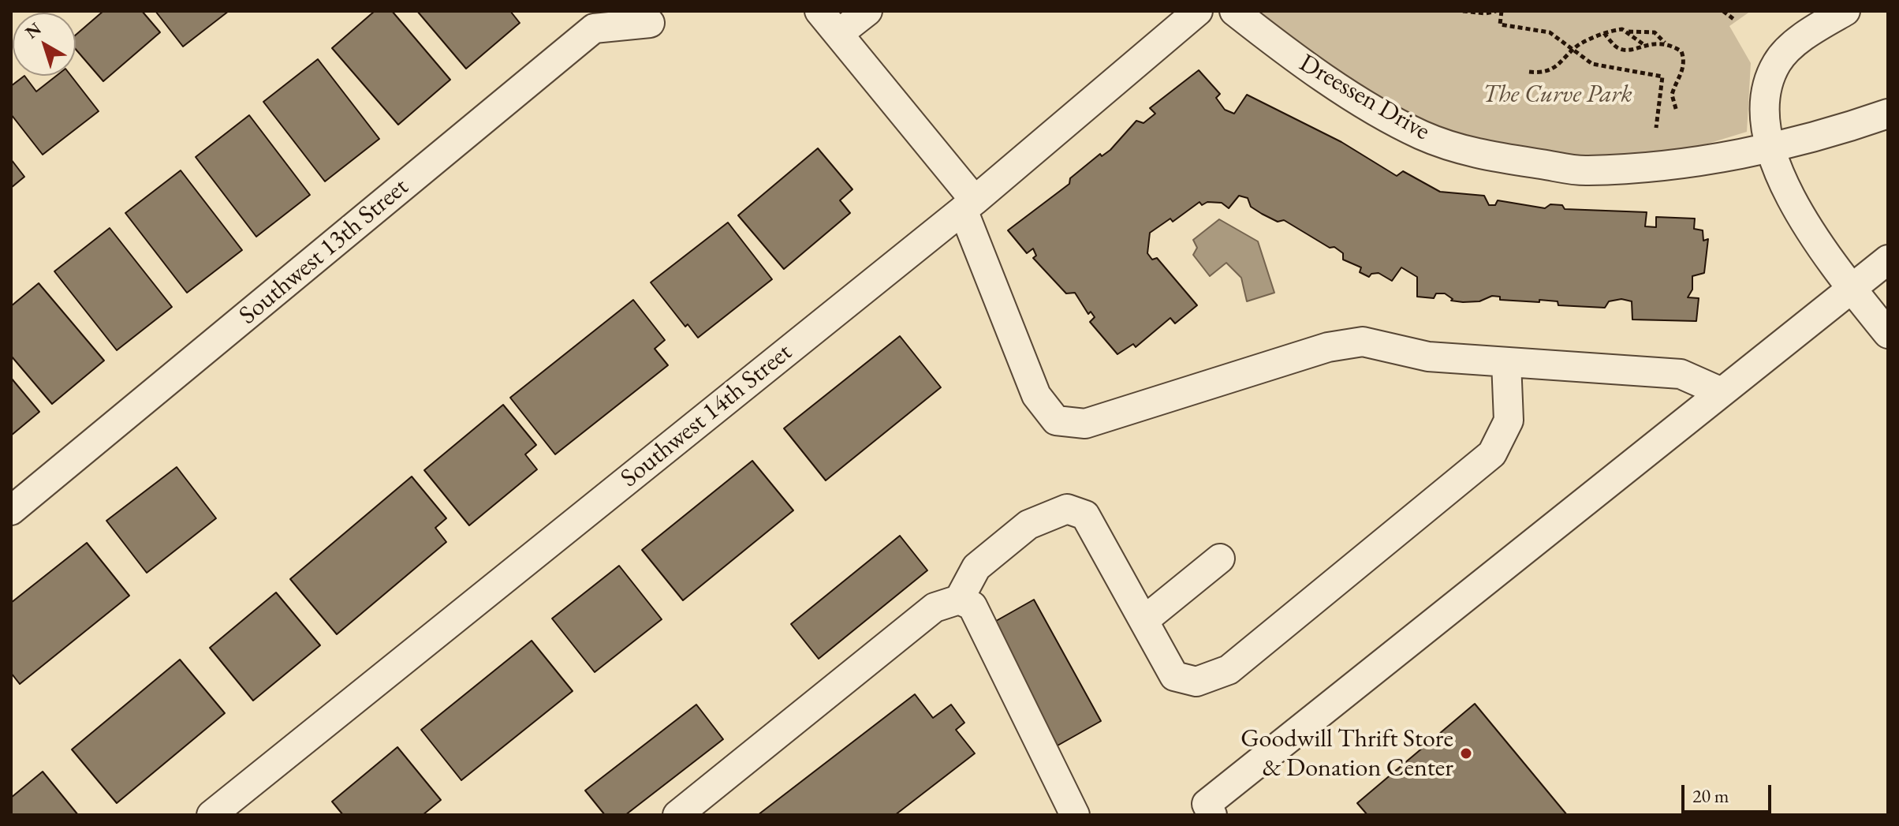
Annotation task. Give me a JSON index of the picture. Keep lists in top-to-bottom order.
{
  "streets": {
    "street": ["Dreessen Drive", "Southwest 13th Street", "Southwest 14th Street"]
  },
  "parks": ["The Curve Park"],
  "places": ["Goodwill Thrift Store & Donation Center"],
  "scale_bar": "20 m",
  "north": "top left"
}
